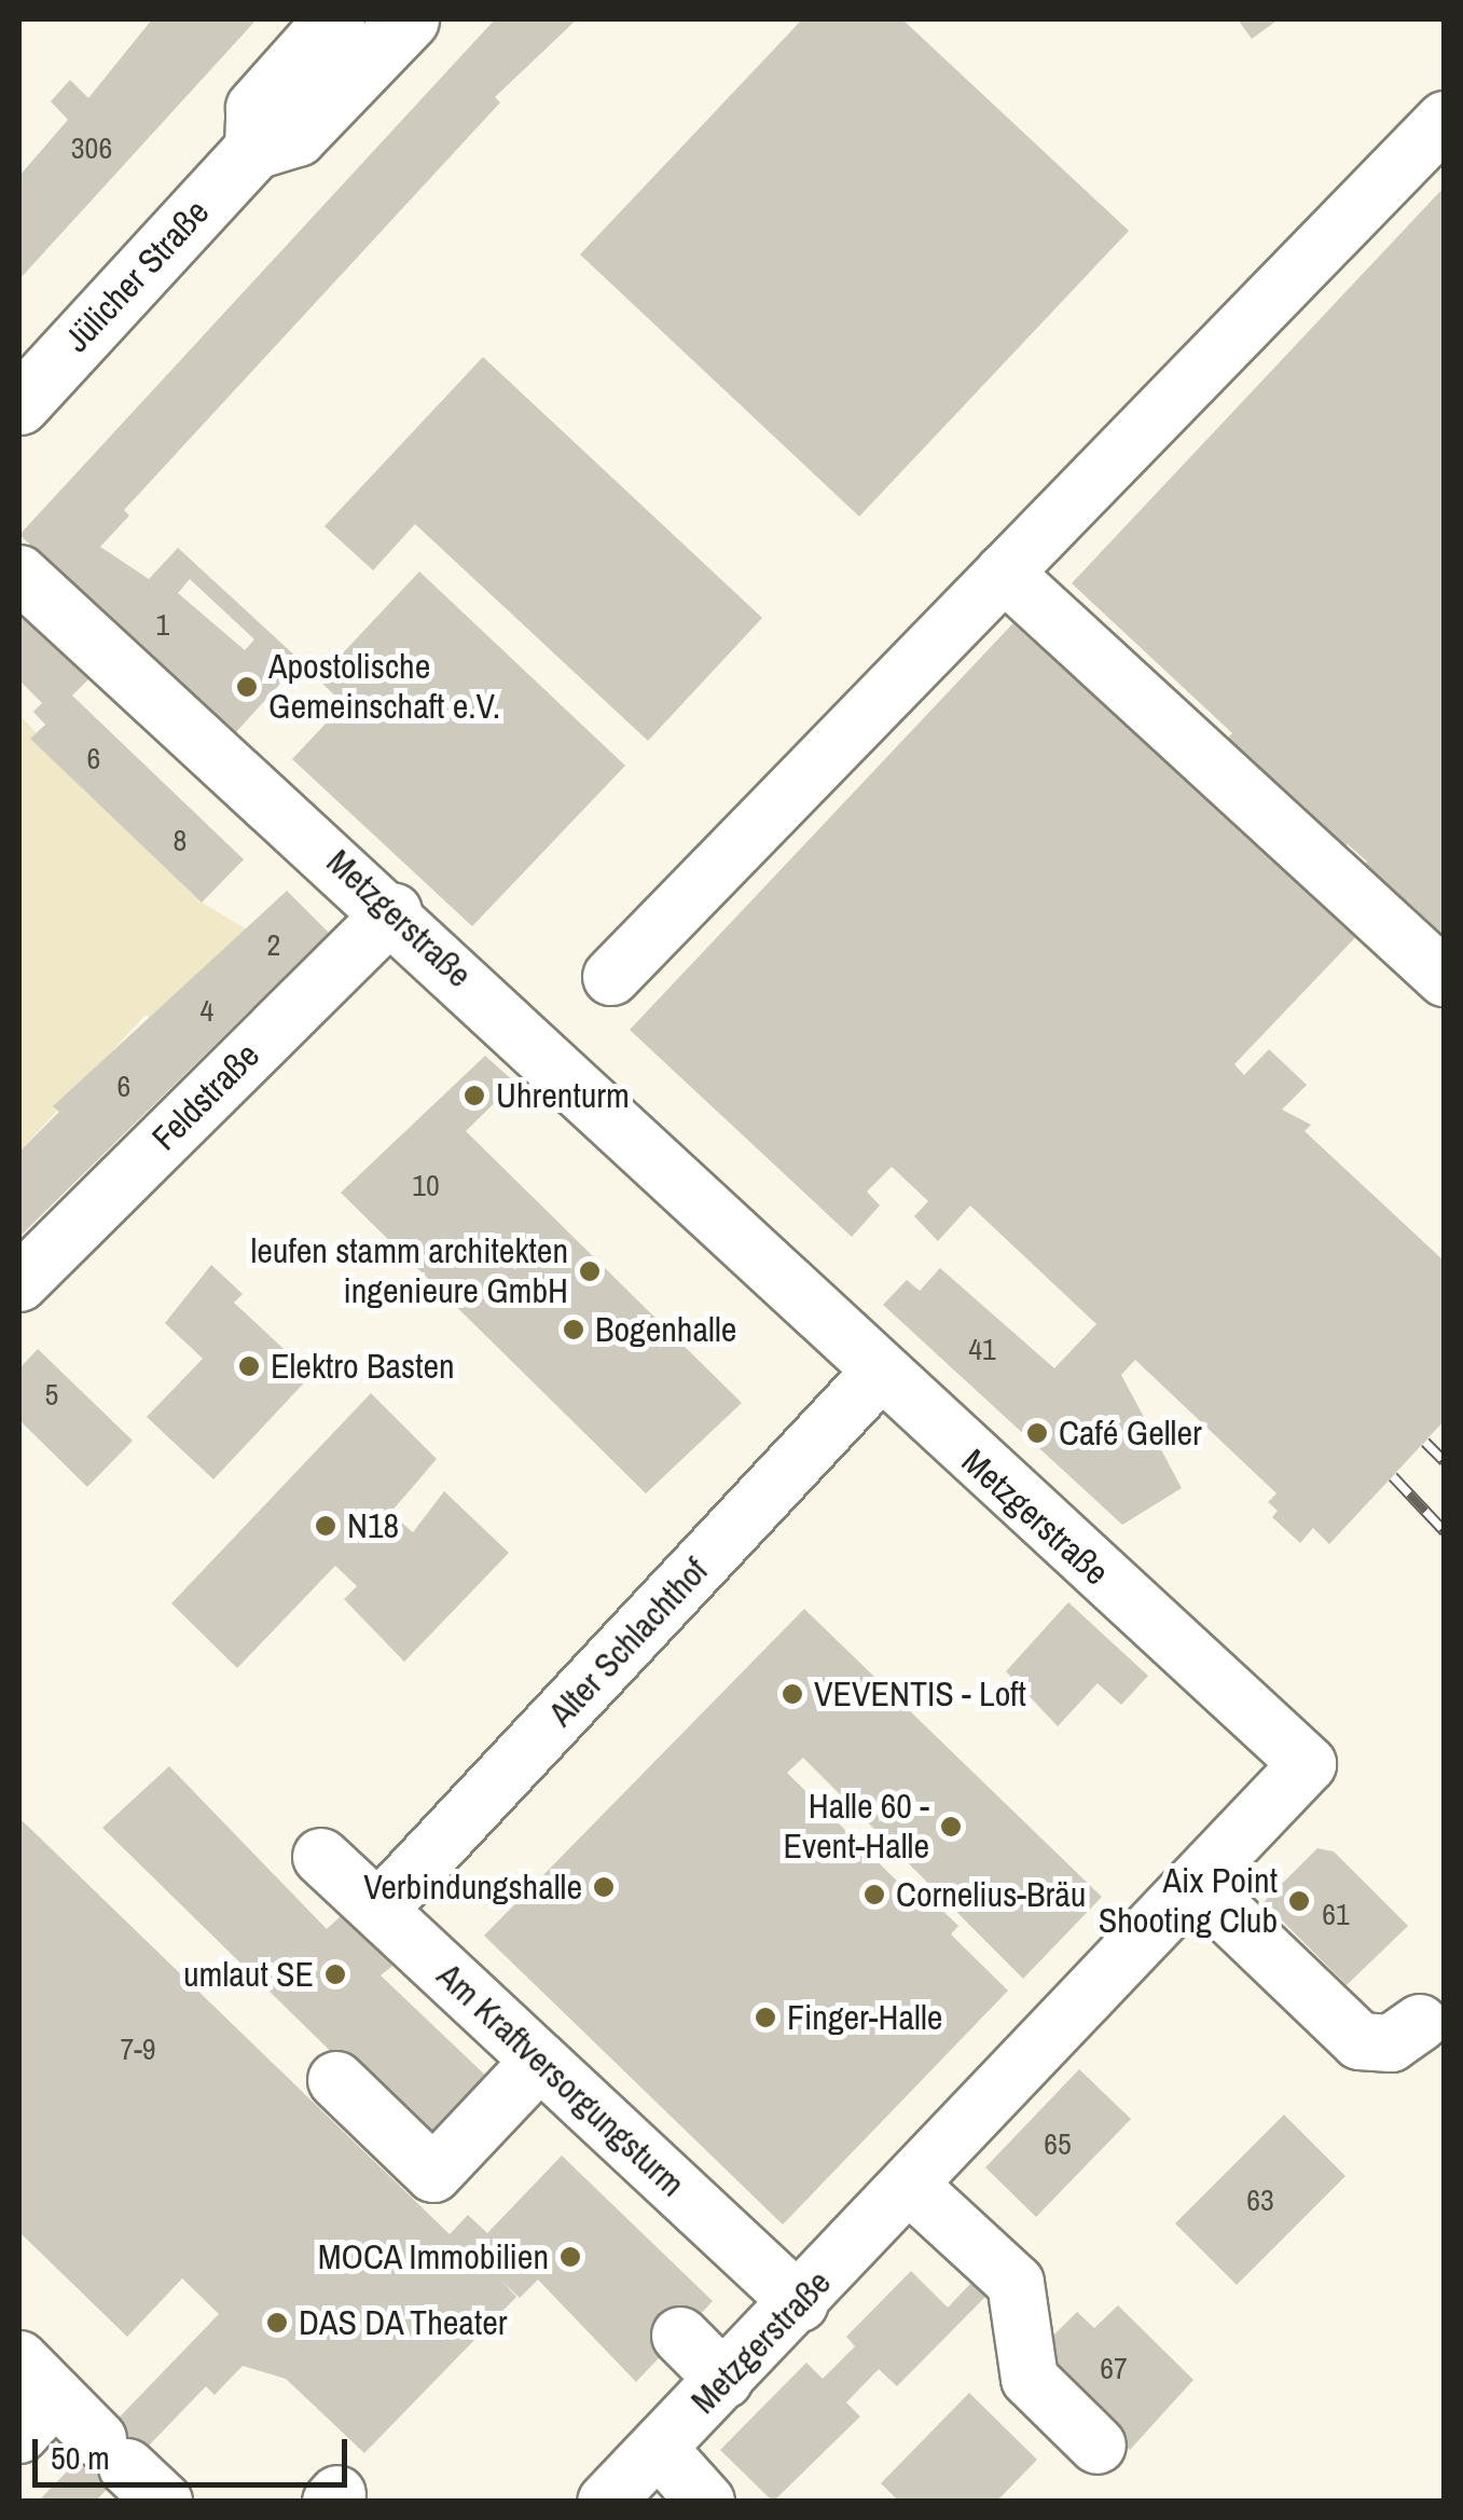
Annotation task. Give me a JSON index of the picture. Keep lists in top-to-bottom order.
{
  "streets": {
    "main road": ["Jülicher Straße"],
    "street": [
      "Metzgerstraße",
      "Feldstraße",
      "Alter Schlachthof",
      "Am Kraftversorgungsturm"
    ]
  },
  "crossings": [
    ["Metzgerstraße", "Feldstraße"],
    ["Metzgerstraße", "Alter Schlachthof"],
    ["Metzgerstraße", "Am Kraftversorgungsturm"],
    ["Alter Schlachthof", "Am Kraftversorgungsturm"]
  ],
  "places": [
    "Apostolische Gemeinschaft e.V.",
    "Uhrenturm",
    "leufen stamm architekten ingenieure GmbH",
    "Bogenhalle",
    "Elektro Basten",
    "Café Geller",
    "N18",
    "VEVENTIS - Loft",
    "Halle 60 - Event-Halle",
    "Verbindungshalle",
    "Cornelius-Bräu",
    "Aix Point Shooting Club",
    "umlaut SE",
    "Finger-Halle",
    "MOCA Immobilien",
    "DAS DA Theater"
  ],
  "house_numbers": [
    "306",
    "1",
    "6",
    "8",
    "2",
    "4",
    "6",
    "10",
    "41",
    "5",
    "61",
    "7-9",
    "65",
    "63",
    "67"
  ],
  "scale_bar": "50 m"
}
